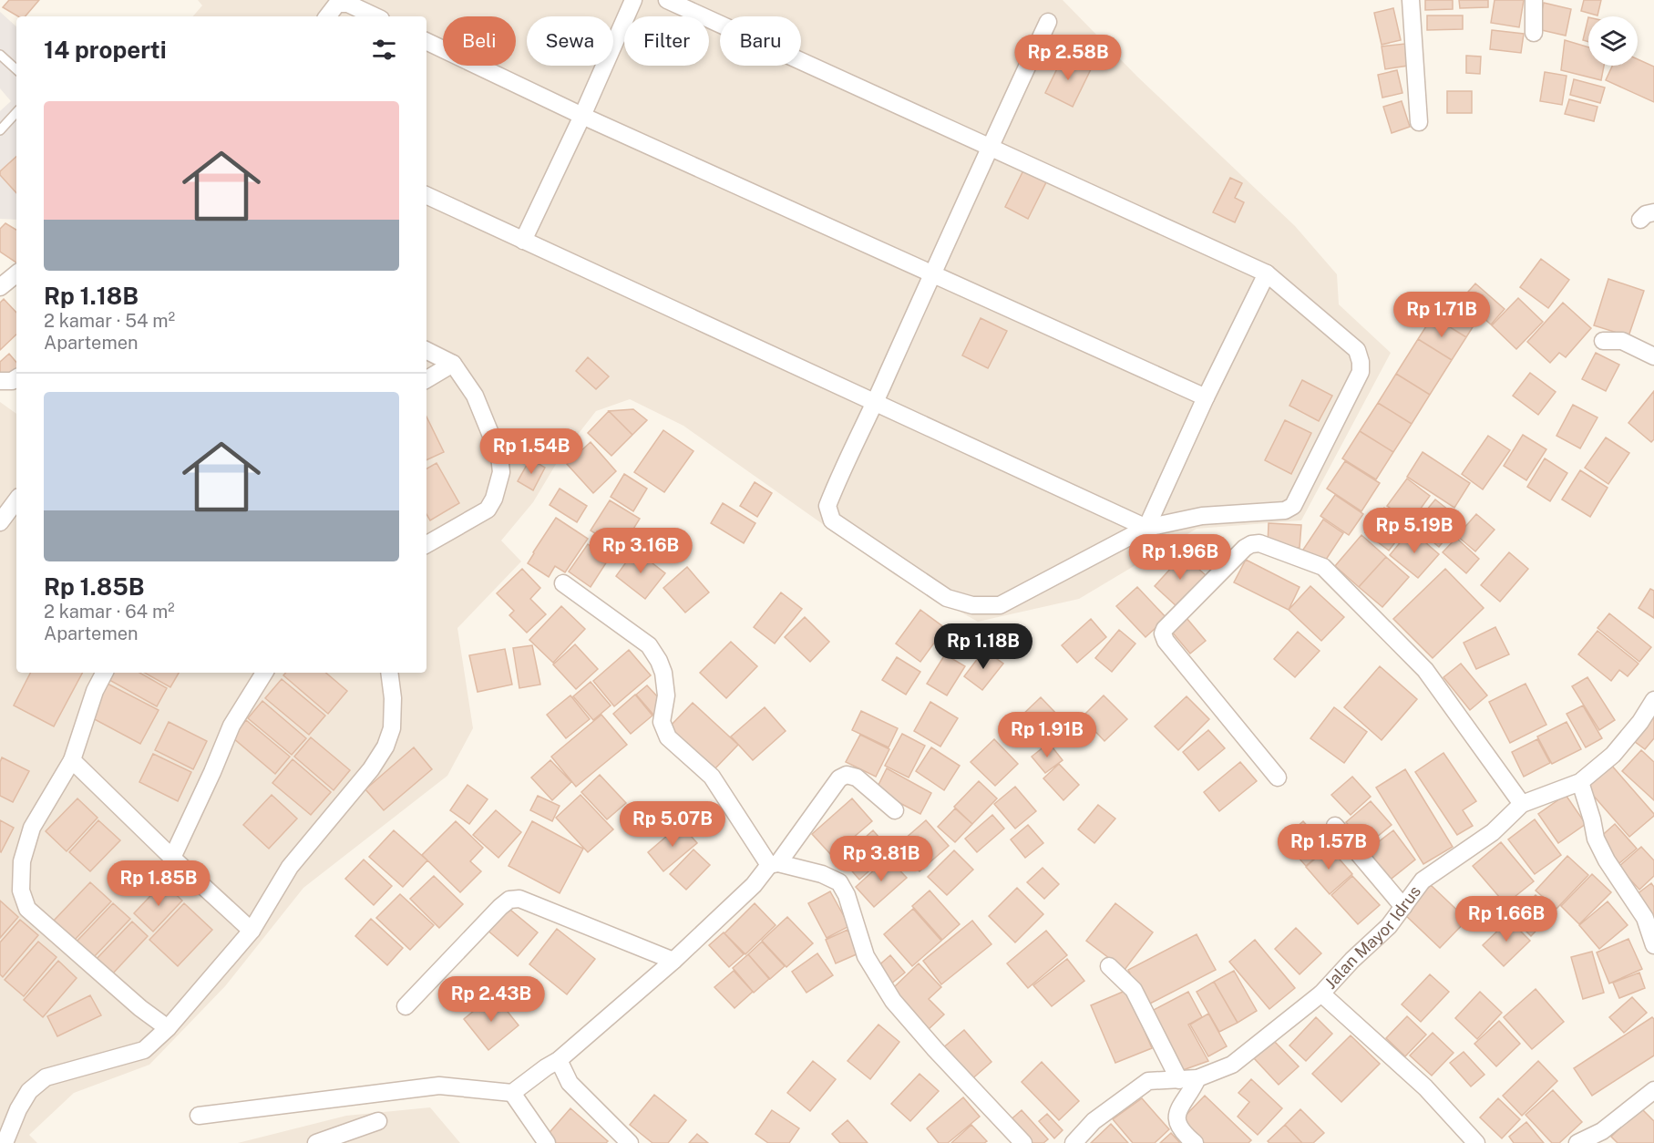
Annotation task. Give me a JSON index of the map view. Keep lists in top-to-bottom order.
{
  "streets": {
    "street": ["Jalan Mayor Idrus"]
  },
  "page": {
    "chip": [
      "Beli",
      "Sewa",
      "Filter",
      "Baru"
    ],
    "heading": "14 properti",
    "price": [
      "Rp 2.58B",
      "Rp 1.71B",
      "Rp 1.54B",
      "Rp 5.19B",
      "Rp 3.16B",
      "Rp 1.96B",
      "Rp 1.18B",
      "Rp 1.91B",
      "Rp 5.07B",
      "Rp 1.57B",
      "Rp 3.81B",
      "Rp 1.85B",
      "Rp 1.66B",
      "Rp 2.43B"
    ],
    "list": [
      {
        "name": "Rp 1.18B",
        "note": "2 kamar · 54 m² · Apartemen"
      },
      {
        "name": "Rp 1.85B",
        "note": "2 kamar · 64 m² · Apartemen"
      }
    ]
  }
}
